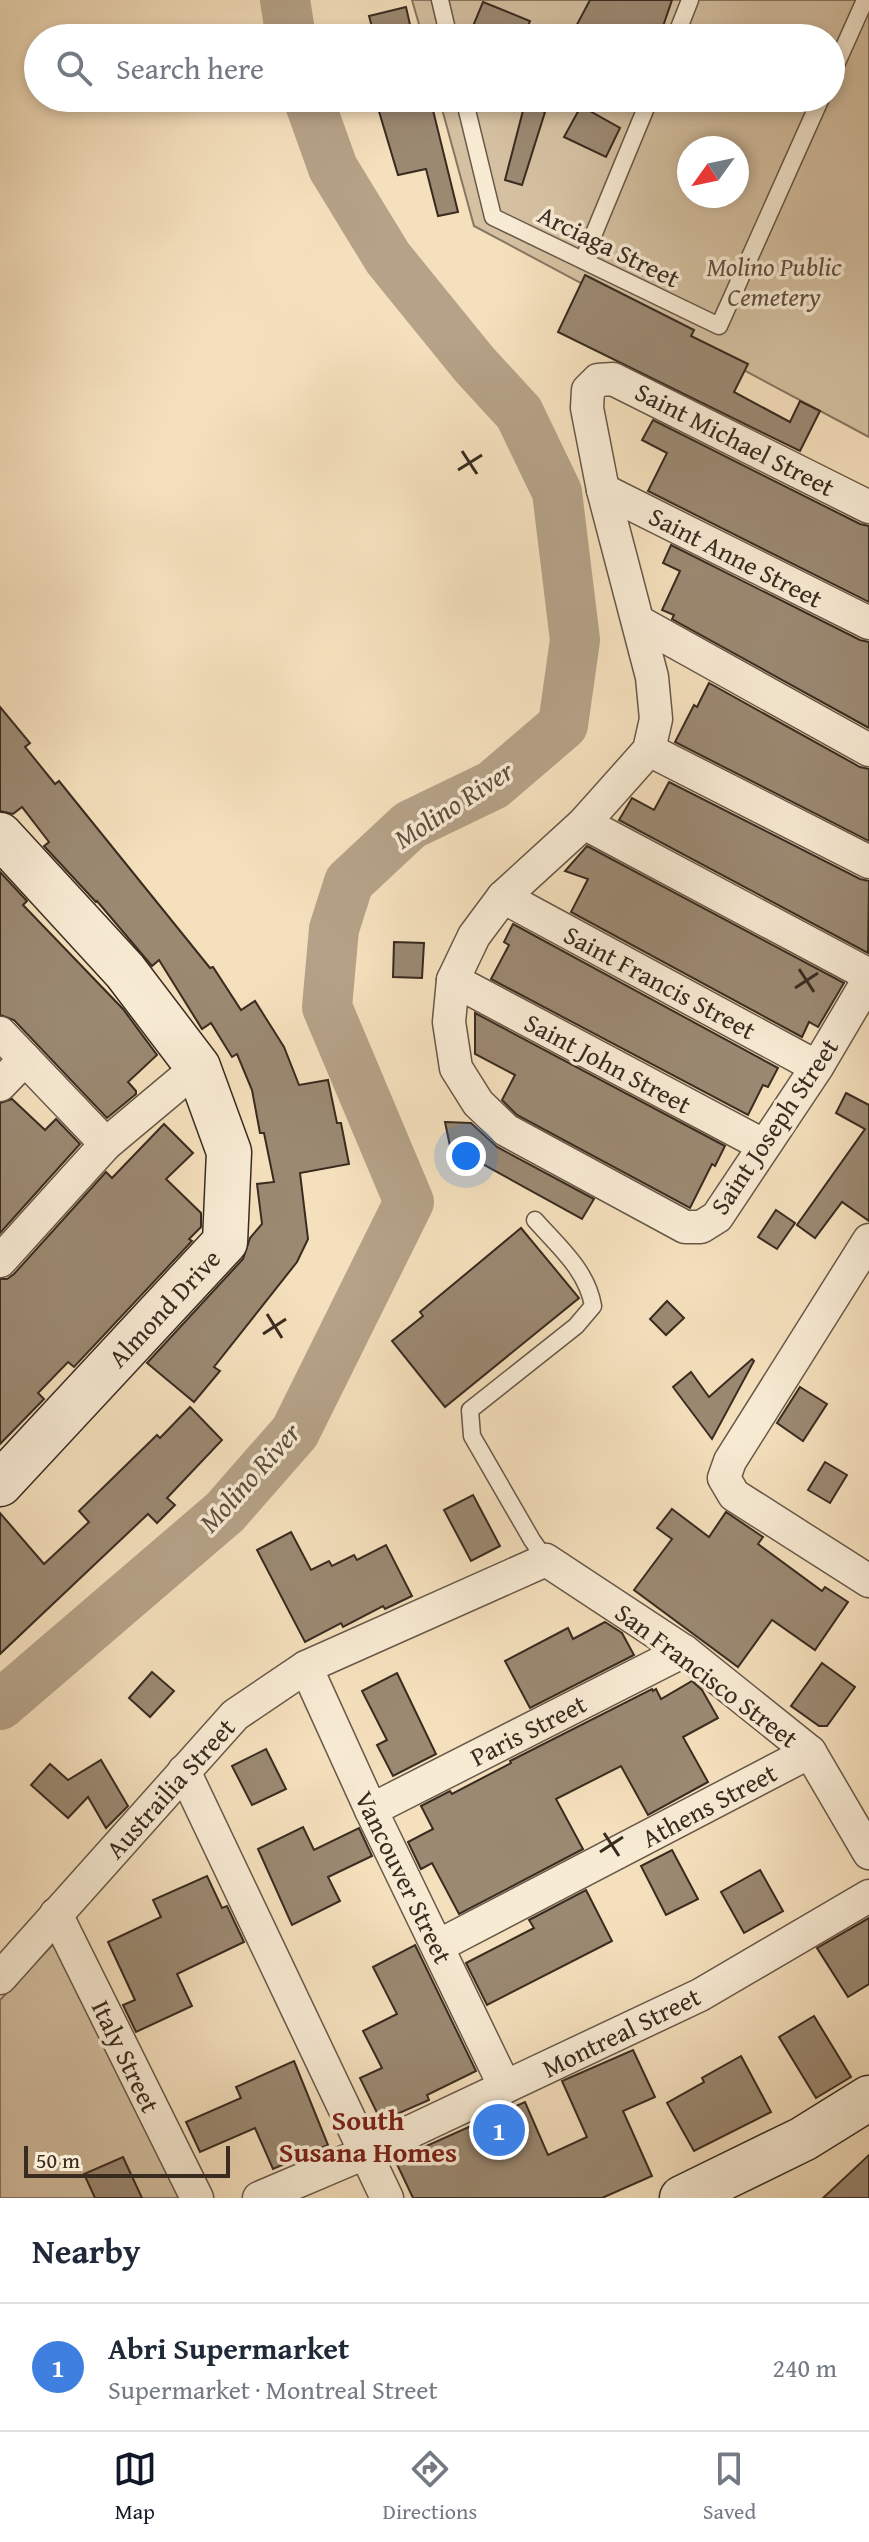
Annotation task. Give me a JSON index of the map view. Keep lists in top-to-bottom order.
{
  "streets": {
    "street": [
      "Saint Michael Street",
      "Saint Anne Street",
      "Saint Francis Street",
      "Saint John Street",
      "Saint Joseph Street",
      "Almond Drive",
      "San Francisco Street",
      "Paris Street",
      "Austrailia Street",
      "Athens Street",
      "Vancouver Street",
      "Montreal Street",
      "Italy Street"
    ],
    "lane": ["Arciaga Street"]
  },
  "crossings": [
    ["Saint Michael Street", "Saint Anne Street"],
    ["Saint Francis Street", "Saint Joseph Street"],
    ["Saint John Street", "Saint Joseph Street"],
    ["San Francisco Street", "Paris Street"],
    ["San Francisco Street", "Austrailia Street"],
    ["San Francisco Street", "Athens Street"],
    ["Paris Street", "Vancouver Street"],
    ["Austrailia Street", "Vancouver Street"],
    ["Austrailia Street", "Italy Street"],
    ["Athens Street", "Vancouver Street"],
    ["Vancouver Street", "Montreal Street"]
  ],
  "districts": ["South Susana Homes"],
  "water": ["Molino River"],
  "parks": ["Molino Public Cemetery"],
  "scale_bar": "50 m",
  "north": "bottom left",
  "page": {
    "search": "Search here",
    "pins": "1",
    "scale": "50 m",
    "heading": "Nearby",
    "list": [
      {
        "mark": "1",
        "name": "Abri Supermarket",
        "note": "Supermarket · Montreal Street",
        "value": "240 m"
      }
    ],
    "nav": ["Map", "Directions", "Saved"]
  }
}
